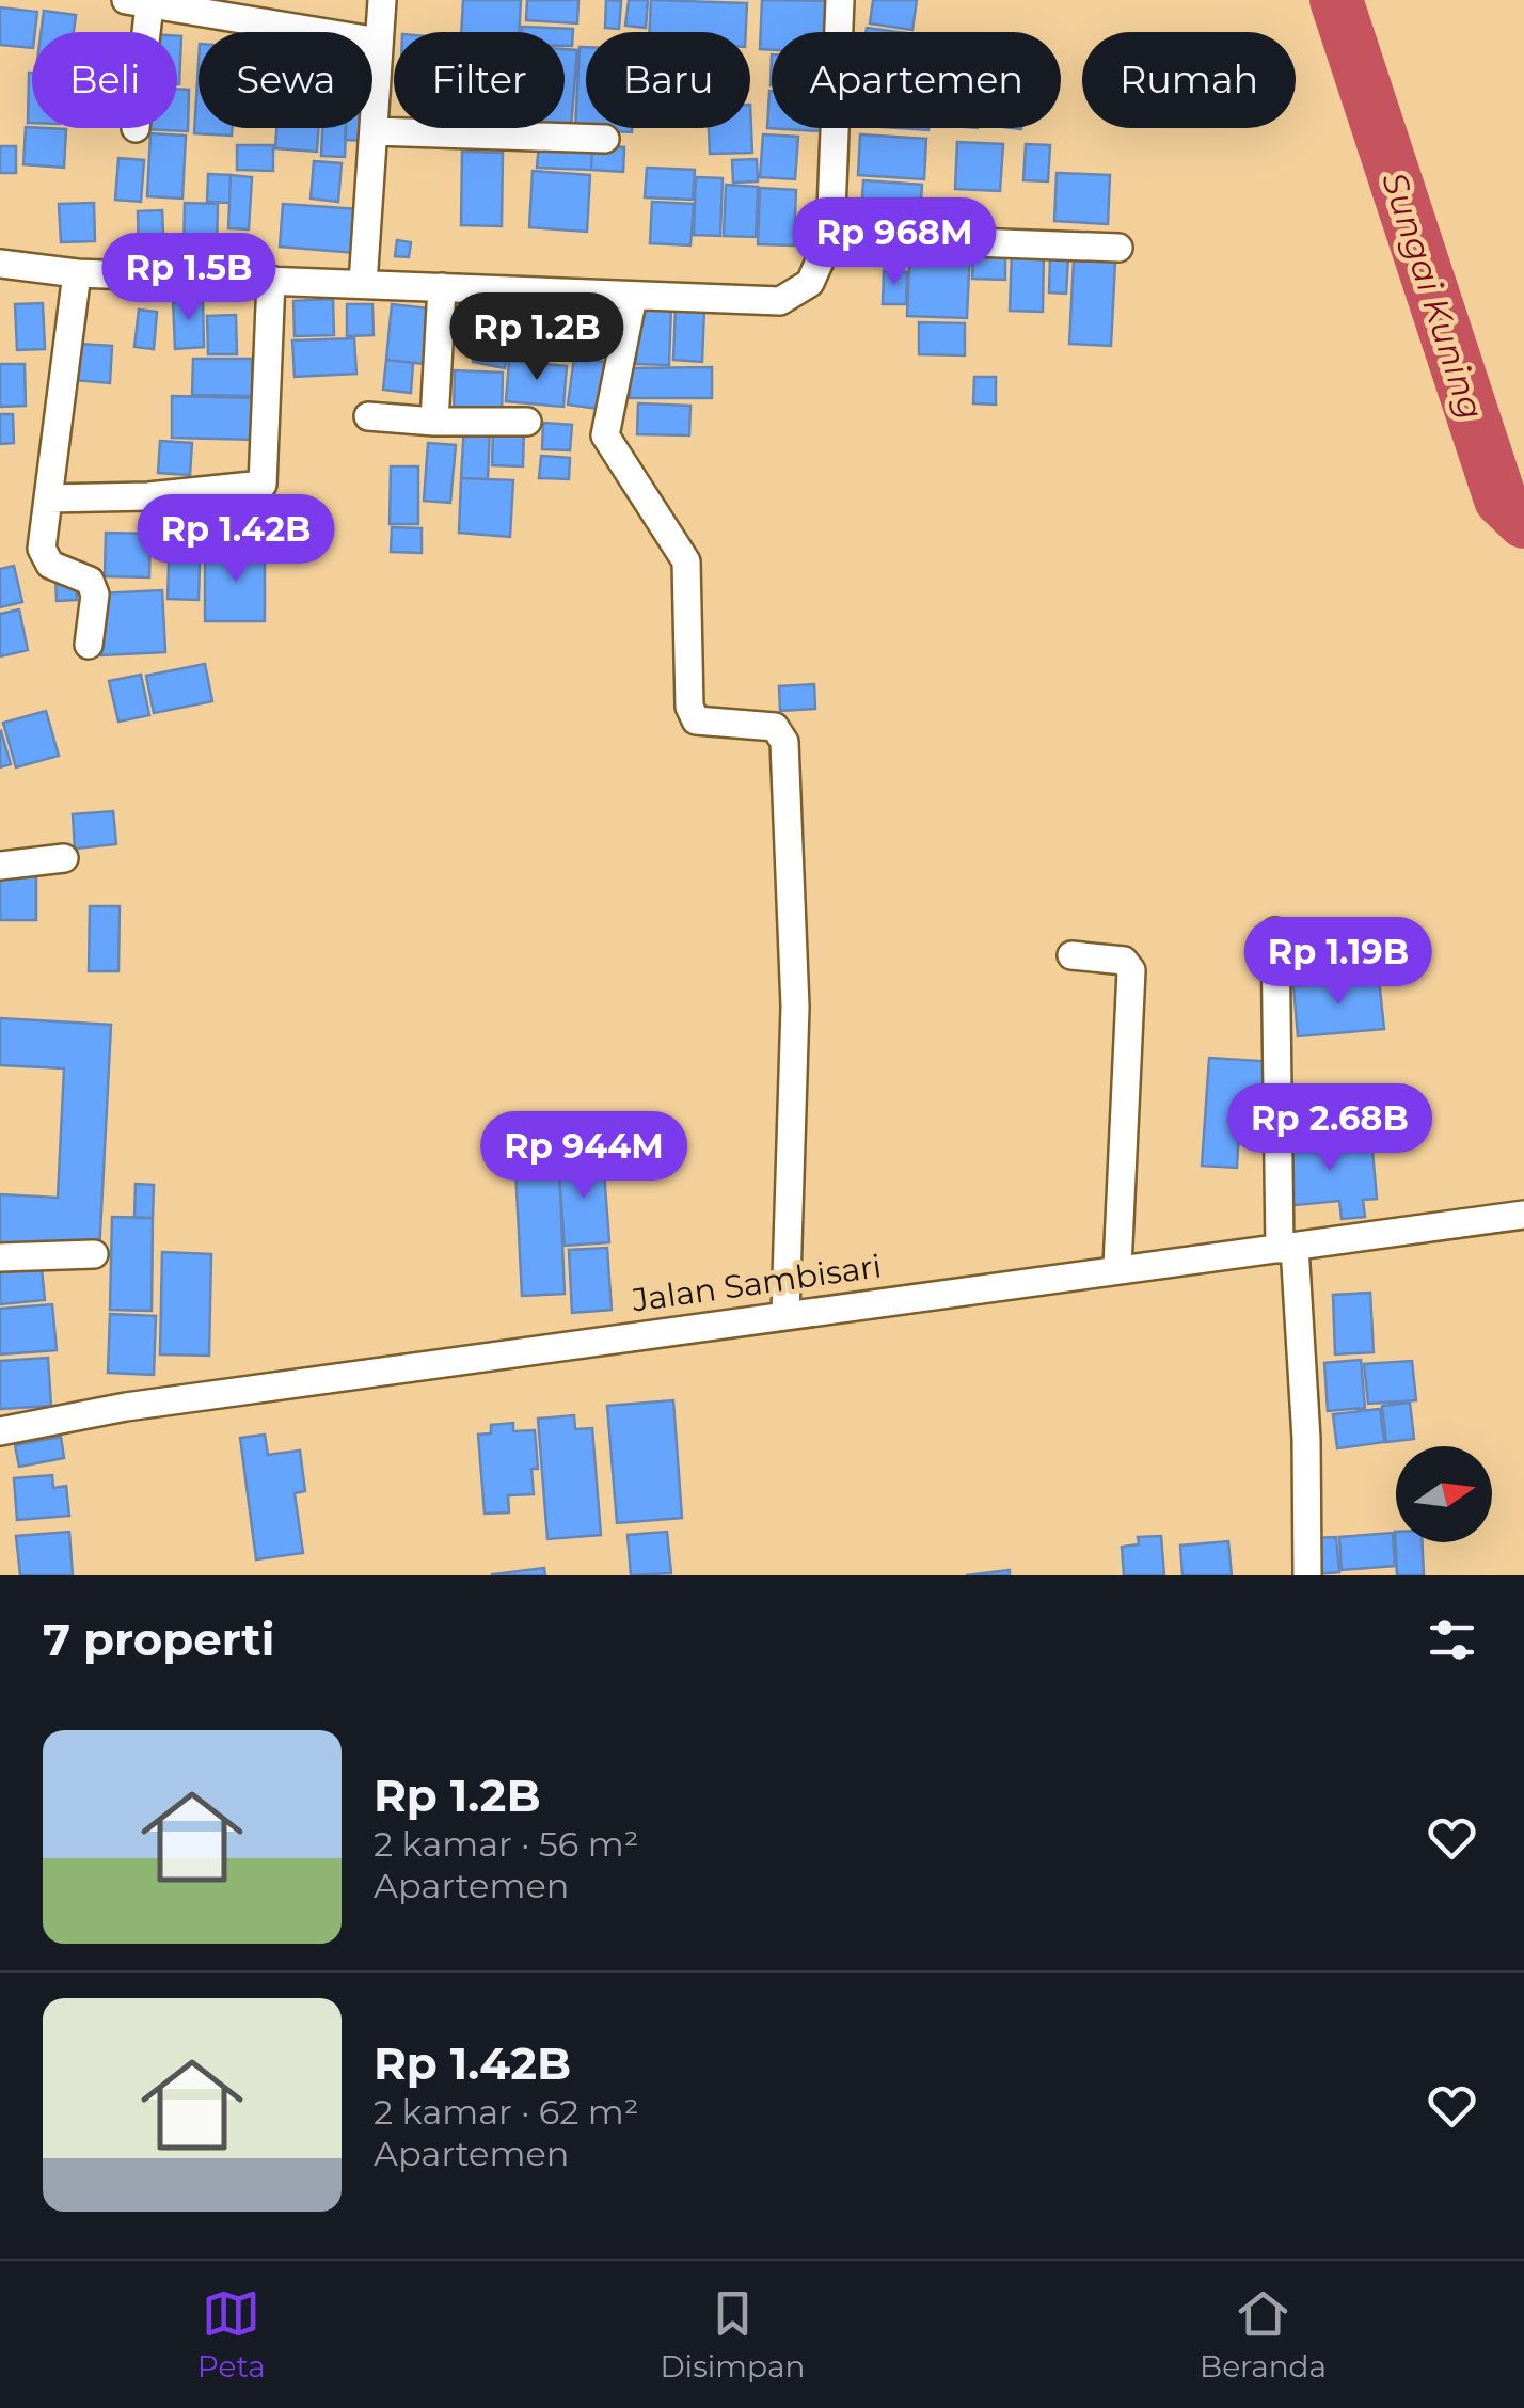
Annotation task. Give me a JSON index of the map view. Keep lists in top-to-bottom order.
{
  "streets": {
    "street": ["Jalan Sambisari"]
  },
  "water": ["Sungai Kuning"],
  "north": "right",
  "page": {
    "chip": [
      "Beli",
      "Sewa",
      "Filter",
      "Baru",
      "Apartemen",
      "Rumah"
    ],
    "price": [
      "Rp 968M",
      "Rp 1.5B",
      "Rp 1.2B",
      "Rp 1.42B",
      "Rp 1.19B",
      "Rp 2.68B",
      "Rp 944M"
    ],
    "heading": "7 properti",
    "list": [
      {
        "name": "Rp 1.2B",
        "note": "2 kamar · 56 m² · Apartemen"
      },
      {
        "name": "Rp 1.42B",
        "note": "2 kamar · 62 m² · Apartemen"
      }
    ],
    "tabs": ["Peta", "Disimpan", "Beranda"]
  }
}
